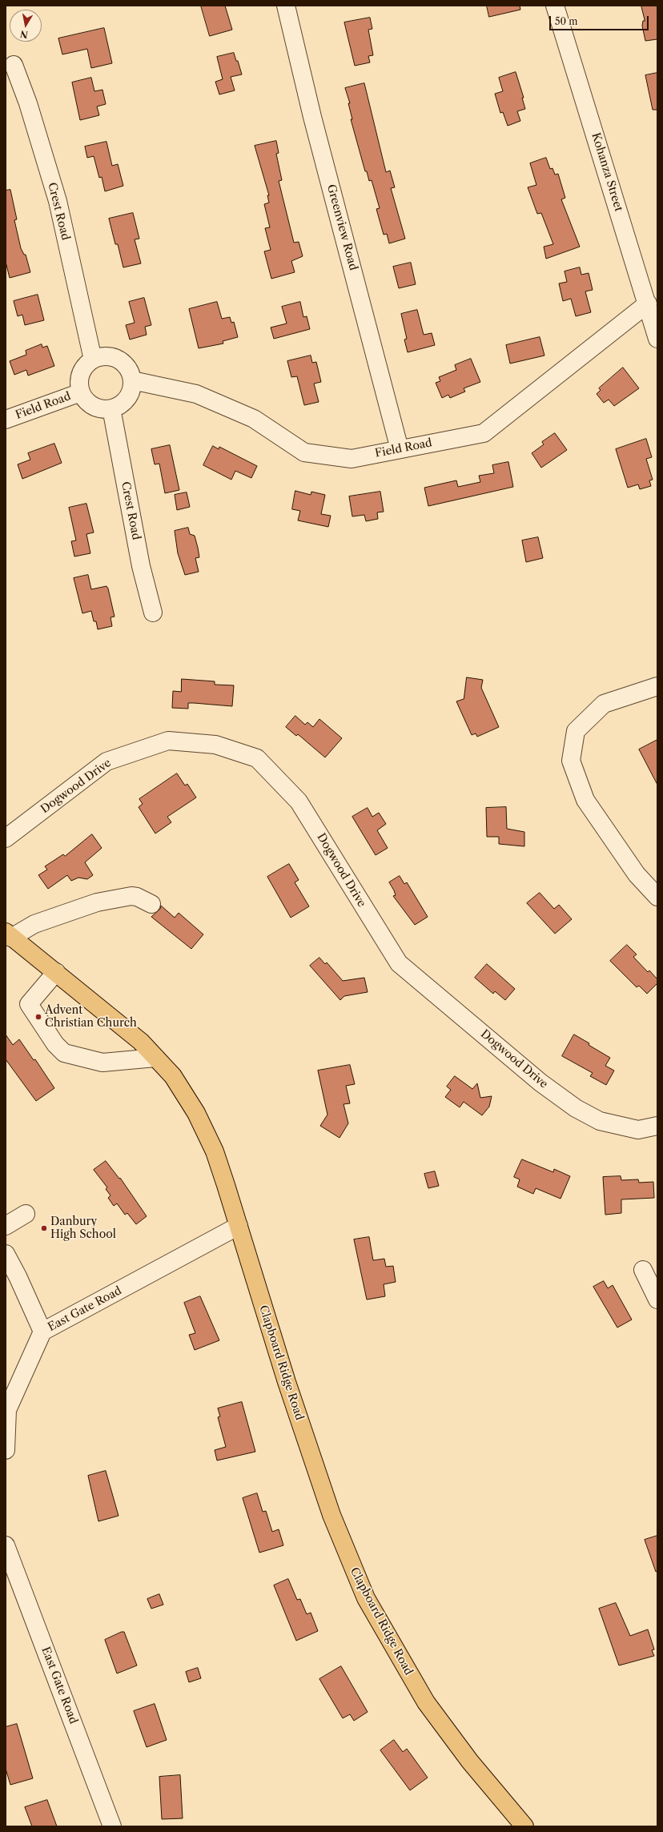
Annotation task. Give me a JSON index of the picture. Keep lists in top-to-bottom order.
{
  "streets": {
    "main road": ["Clapboard Ridge Road"],
    "street": [
      "Kohanza Street",
      "Crest Road",
      "Greenview Road",
      "Field Road",
      "Dogwood Drive",
      "East Gate Road"
    ]
  },
  "crossings": [
    ["Kohanza Street", "Field Road"],
    ["Crest Road", "Field Road"],
    ["Greenview Road", "Field Road"],
    ["East Gate Road", "Clapboard Ridge Road"]
  ],
  "places": ["Advent Christian Church", "Danbury High School"],
  "scale_bar": "50 m",
  "north": "bottom"
}
